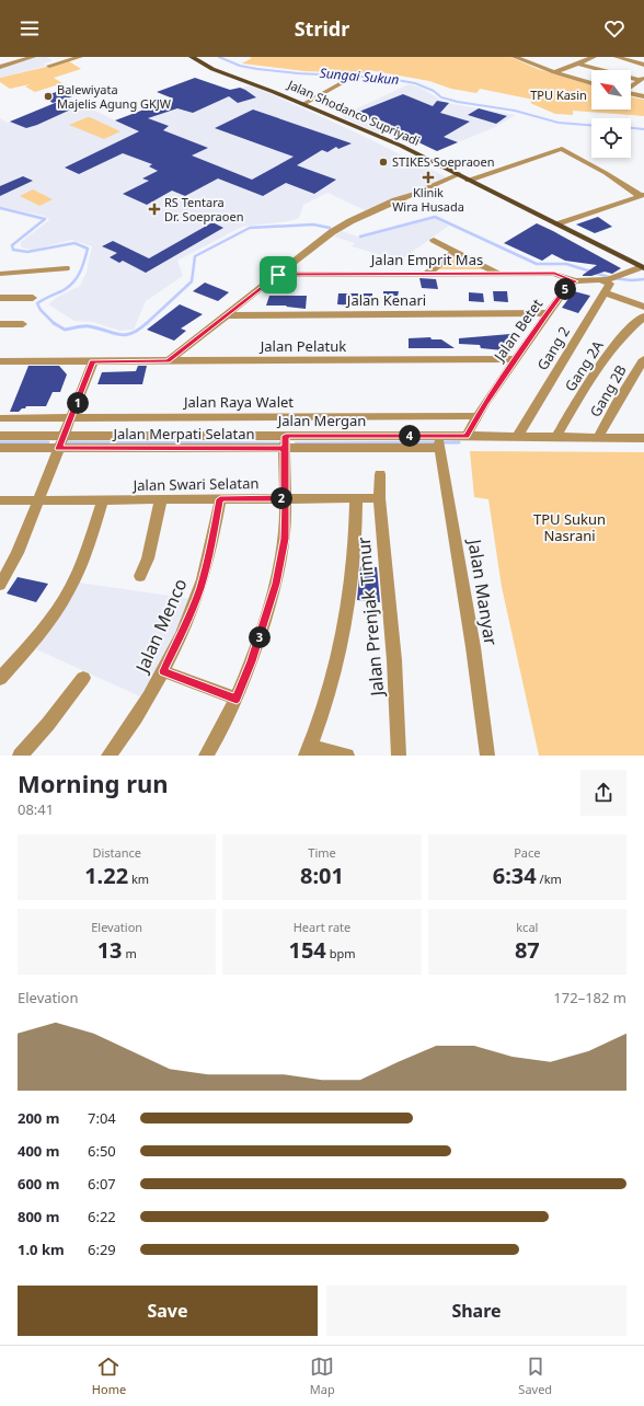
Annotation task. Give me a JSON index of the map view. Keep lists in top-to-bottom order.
{
  "streets": {
    "main road": ["Jalan Shodanco Supriyadi"],
    "street": [
      "Jalan Emprit Mas",
      "Jalan Kenari",
      "Jalan Betet",
      "Jalan Pelatuk",
      "Gang 2",
      "Gang 2A",
      "Gang 2B",
      "Jalan Raya Walet",
      "Jalan Mergan",
      "Jalan Merpati Selatan",
      "Jalan Swari Selatan",
      "Jalan Manyar",
      "Jalan Prenjak Timur",
      "Jalan Menco"
    ]
  },
  "crossings": [
    ["Jalan Emprit Mas", "Jalan Betet"],
    ["Jalan Kenari", "Jalan Betet"],
    ["Jalan Betet", "Jalan Pelatuk"],
    ["Jalan Betet", "Jalan Raya Walet"],
    ["Jalan Mergan", "Jalan Merpati Selatan"],
    ["Jalan Merpati Selatan", "Jalan Manyar"],
    ["Jalan Swari Selatan", "Jalan Prenjak Timur"],
    ["Jalan Swari Selatan", "Jalan Menco"]
  ],
  "water": ["Sungai Sukun"],
  "parks": ["TPU Kasin", "TPU Sukun Nasrani"],
  "places": {
    "other": ["Balewiyata Majelis Agung GKJW", "STIKES Soepraoen"],
    "health": ["Klinik Wira Husada", "RS Tentara Dr. Soepraoen"]
  },
  "north": "top left",
  "page": {
    "header": "Stridr",
    "pins": [
      "5",
      "1",
      "4",
      "2",
      "3"
    ],
    "heading": ["Morning run", "08:41"],
    "stats": [
      ["Distance", "1.22 km"],
      ["Time", "8:01"],
      ["Pace", "6:34 /km"],
      ["Elevation", "13 m"],
      ["Heart rate", "154 bpm"],
      ["kcal", "87"]
    ],
    "chart": ["Elevation", "172–182 m"],
    "list": [
      {
        "name": "200 m",
        "note": "7:04"
      },
      {
        "name": "400 m",
        "note": "6:50"
      },
      {
        "name": "600 m",
        "note": "6:07"
      },
      {
        "name": "800 m",
        "note": "6:22"
      },
      {
        "name": "1.0 km",
        "note": "6:29"
      }
    ],
    "buttons": ["Save", "Share"],
    "tabs": ["Home", "Map", "Saved"]
  }
}
